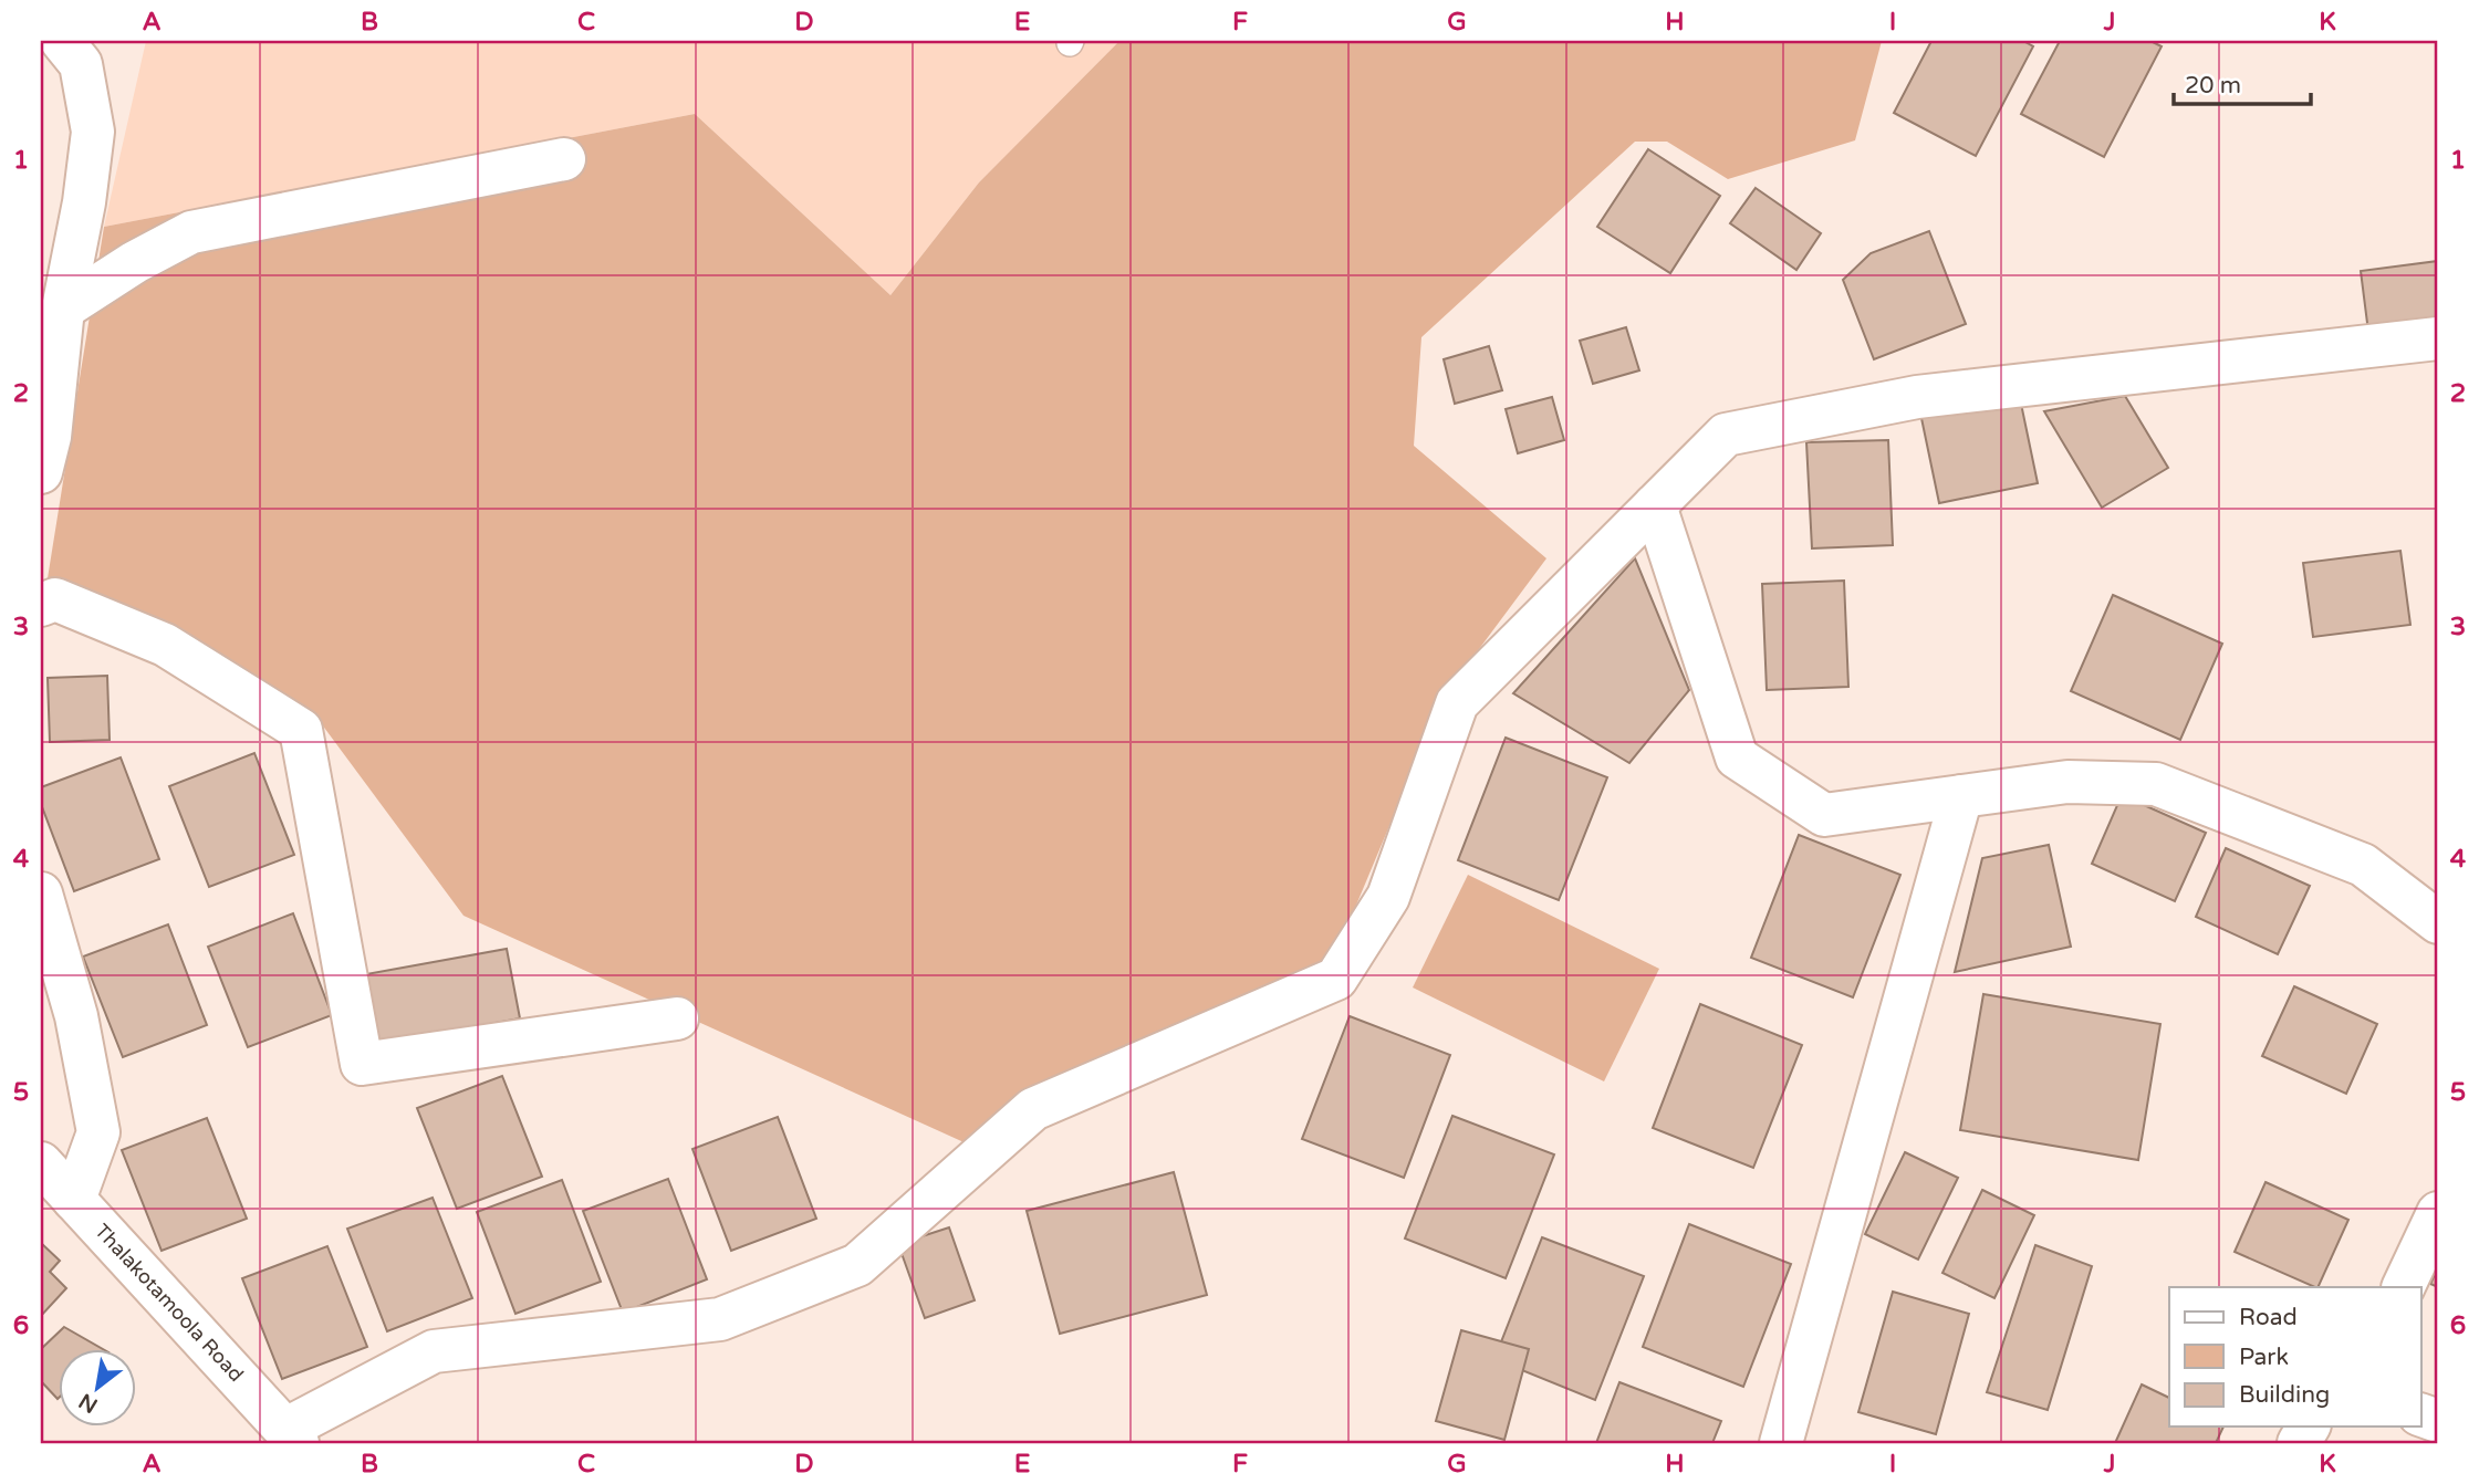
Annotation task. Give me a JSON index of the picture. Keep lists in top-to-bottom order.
{
  "streets": {
    "street": ["Thalakotamoola Road"]
  },
  "legend": ["Road", "Park", "Building"],
  "scale_bar": "20 m",
  "north": "bottom left",
  "grid": {
    "columns": [
      "A",
      "B",
      "C",
      "D",
      "E",
      "F",
      "G",
      "H",
      "I",
      "J",
      "K"
    ],
    "rows": [
      "1",
      "2",
      "3",
      "4",
      "5",
      "6"
    ]
  }
}
